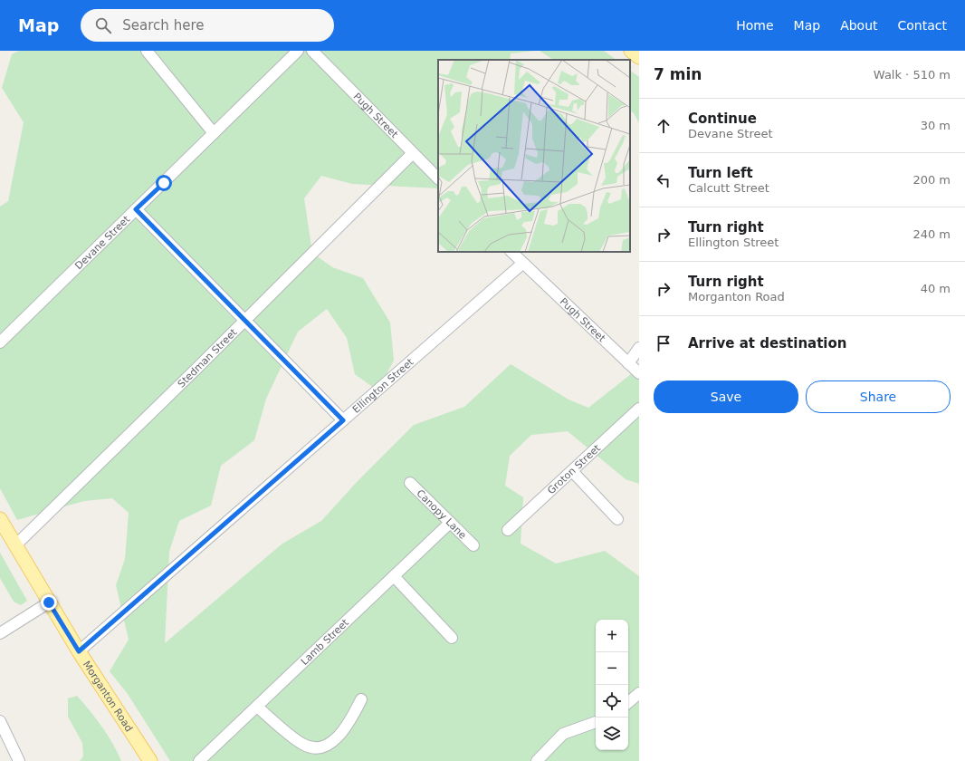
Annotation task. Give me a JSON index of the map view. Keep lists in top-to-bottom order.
{
  "streets": {
    "main road": ["Morganton Road"],
    "street": [
      "Pugh Street",
      "Devane Street",
      "Stedman Street",
      "Ellington Street",
      "Groton Street",
      "Canopy Lane",
      "Lamb Street"
    ]
  },
  "crossings": [
    ["Pugh Street", "Stedman Street"],
    ["Pugh Street", "Ellington Street"],
    ["Stedman Street", "Morganton Road"],
    ["Ellington Street", "Morganton Road"],
    ["Canopy Lane", "Lamb Street"]
  ],
  "page": {
    "header": "Map",
    "search": "Search here",
    "nav": [
      "Home",
      "Map",
      "About",
      "Contact"
    ],
    "heading": ["7 min", "Walk · 510 m"],
    "list": [
      ["Continue", "Devane Street", "30 m"],
      ["Turn left", "Calcutt Street", "200 m"],
      ["Turn right", "Ellington Street", "240 m"],
      ["Turn right", "Morganton Road", "40 m"],
      "Arrive at destination"
    ],
    "buttons": ["Save", "Share"],
    "map_buttons": ["+", "−"]
  }
}
